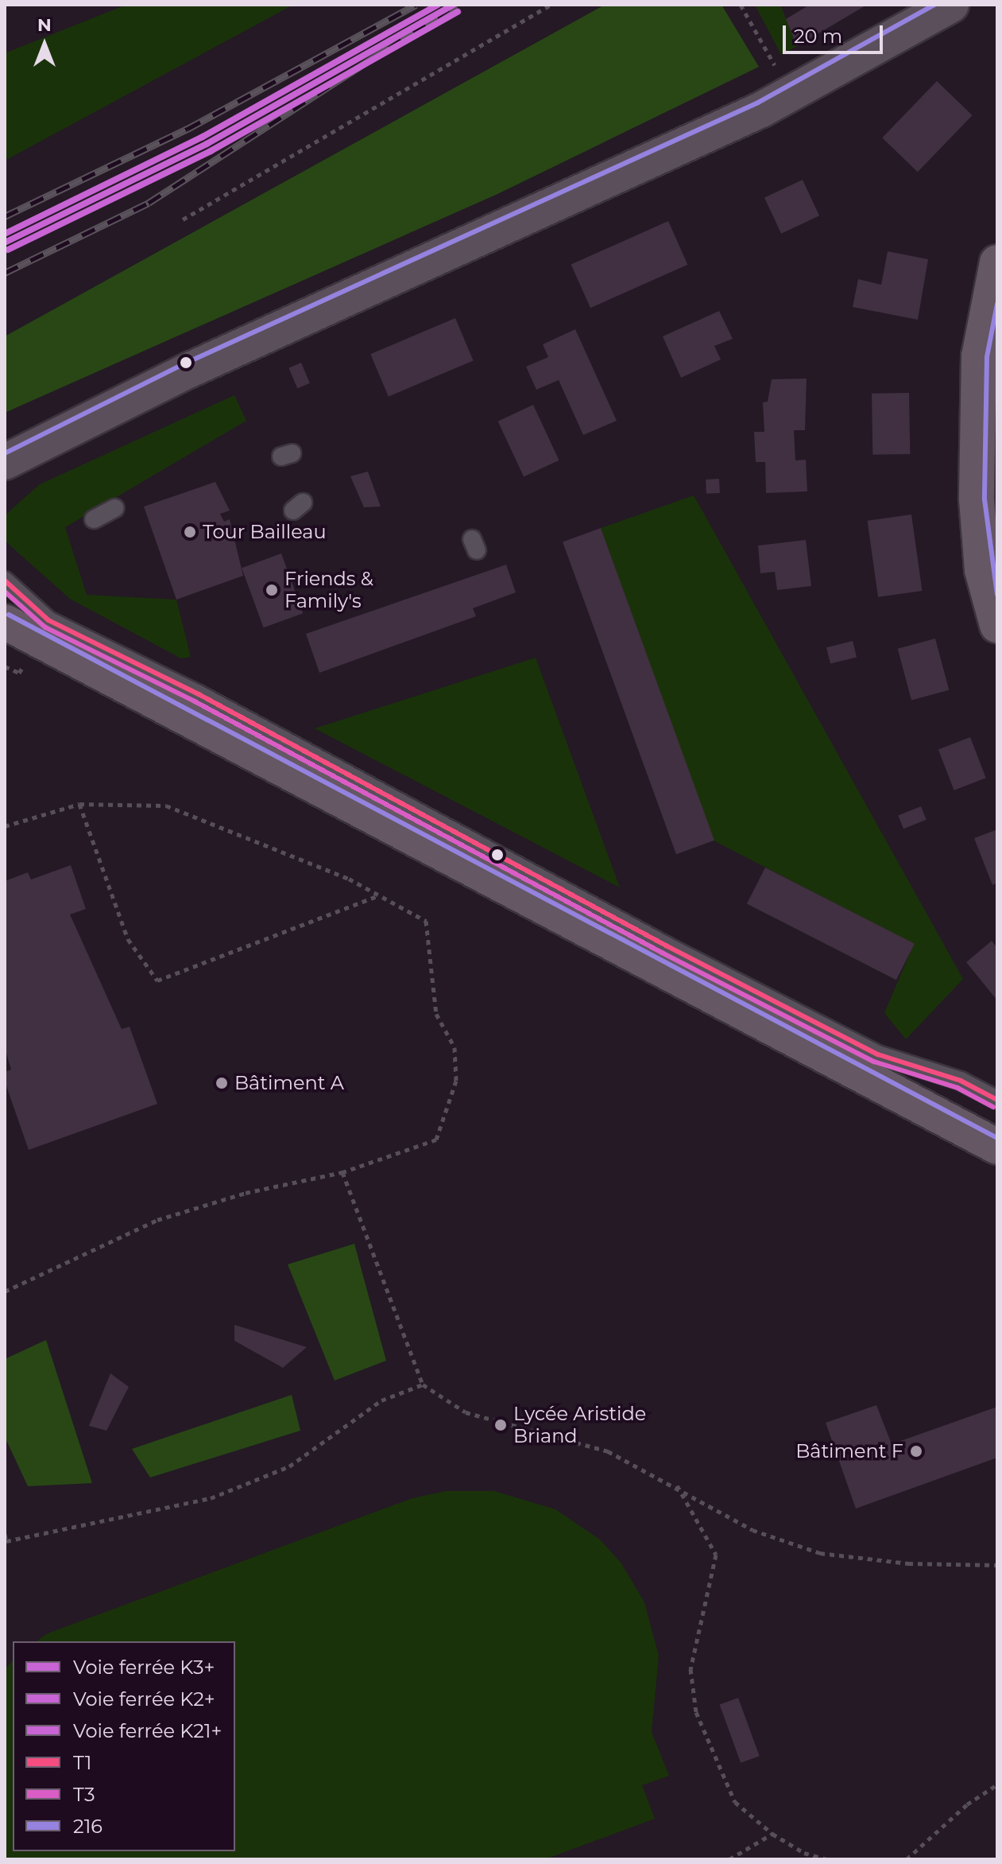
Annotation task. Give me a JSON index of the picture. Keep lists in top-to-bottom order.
{
  "places": [
    "Tour Bailleau",
    "Friends & Family's",
    "Bâtiment A",
    "Lycée Aristide Briand",
    "Bâtiment F"
  ],
  "lines": [
    "rail line K3+",
    "rail line K21+",
    "transit line 216",
    "rail line K2+",
    "transit line T1",
    "transit line T3"
  ],
  "legend": [
    "Voie ferrée K3+",
    "Voie ferrée K2+",
    "Voie ferrée K21+",
    "T1",
    "T3",
    "216"
  ],
  "scale_bar": "20 m",
  "north": "top"
}
